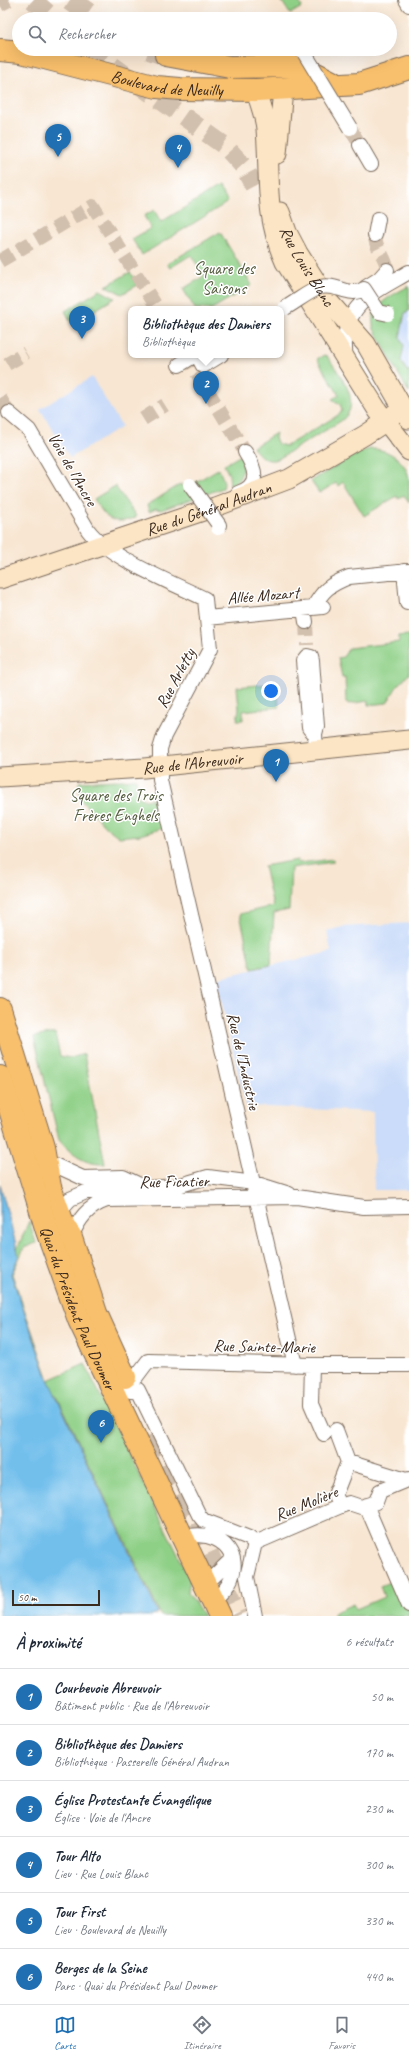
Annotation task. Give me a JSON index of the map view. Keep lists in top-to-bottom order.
{
  "streets": {
    "main road": [
      "Boulevard de Neuilly",
      "Rue Louis Blanc",
      "Rue du Général Audran",
      "Rue de l'Abreuvoir",
      "Quai du Président Paul Doumer"
    ],
    "street": [
      "Voie de l'Ancre",
      "Allée Mozart",
      "Rue Arletty",
      "Rue de l'Industrie",
      "Rue Ficatier",
      "Rue Sainte-Marie",
      "Rue Molière"
    ]
  },
  "crossings": [
    ["Boulevard de Neuilly", "Rue Louis Blanc"],
    ["Rue Louis Blanc", "Rue du Général Audran"],
    ["Voie de l'Ancre", "Rue du Général Audran"],
    ["Voie de l'Ancre", "Rue Arletty"],
    ["Rue du Général Audran", "Rue Arletty"],
    ["Allée Mozart", "Rue Arletty"],
    ["Rue Arletty", "Rue de l'Abreuvoir"],
    ["Rue Arletty", "Rue de l'Industrie"],
    ["Rue de l'Abreuvoir", "Rue de l'Industrie"],
    ["Rue de l'Industrie", "Rue Ficatier"],
    ["Rue de l'Industrie", "Rue Sainte-Marie"],
    ["Rue Ficatier", "Quai du Président Paul Doumer"],
    ["Quai du Président Paul Doumer", "Rue Sainte-Marie"]
  ],
  "parks": ["Square des Saisons", "Square des Trois Frères Enghels"],
  "scale_bar": "50 m",
  "page": {
    "search": "Rechercher",
    "pins": [
      "5",
      "4",
      "3",
      "2",
      "1",
      "6"
    ],
    "popup": ["Bibliothèque des Damiers", "Bibliothèque"],
    "scale": "50 m",
    "heading": ["À proximité", "6 résultats"],
    "list": [
      {
        "mark": "1",
        "name": "Courbevoie Abreuvoir",
        "note": "Bâtiment public · Rue de l'Abreuvoir",
        "value": "50 m"
      },
      {
        "mark": "2",
        "name": "Bibliothèque des Damiers",
        "note": "Bibliothèque · Passerelle Général Audran",
        "value": "170 m"
      },
      {
        "mark": "3",
        "name": "Église Protestante Évangélique",
        "note": "Église · Voie de l'Ancre",
        "value": "230 m"
      },
      {
        "mark": "4",
        "name": "Tour Alto",
        "note": "Lieu · Rue Louis Blanc",
        "value": "300 m"
      },
      {
        "mark": "5",
        "name": "Tour First",
        "note": "Lieu · Boulevard de Neuilly",
        "value": "330 m"
      },
      {
        "mark": "6",
        "name": "Berges de la Seine",
        "note": "Parc · Quai du Président Paul Doumer",
        "value": "440 m"
      }
    ],
    "nav": ["Carte", "Itinéraire", "Favoris"]
  }
}
